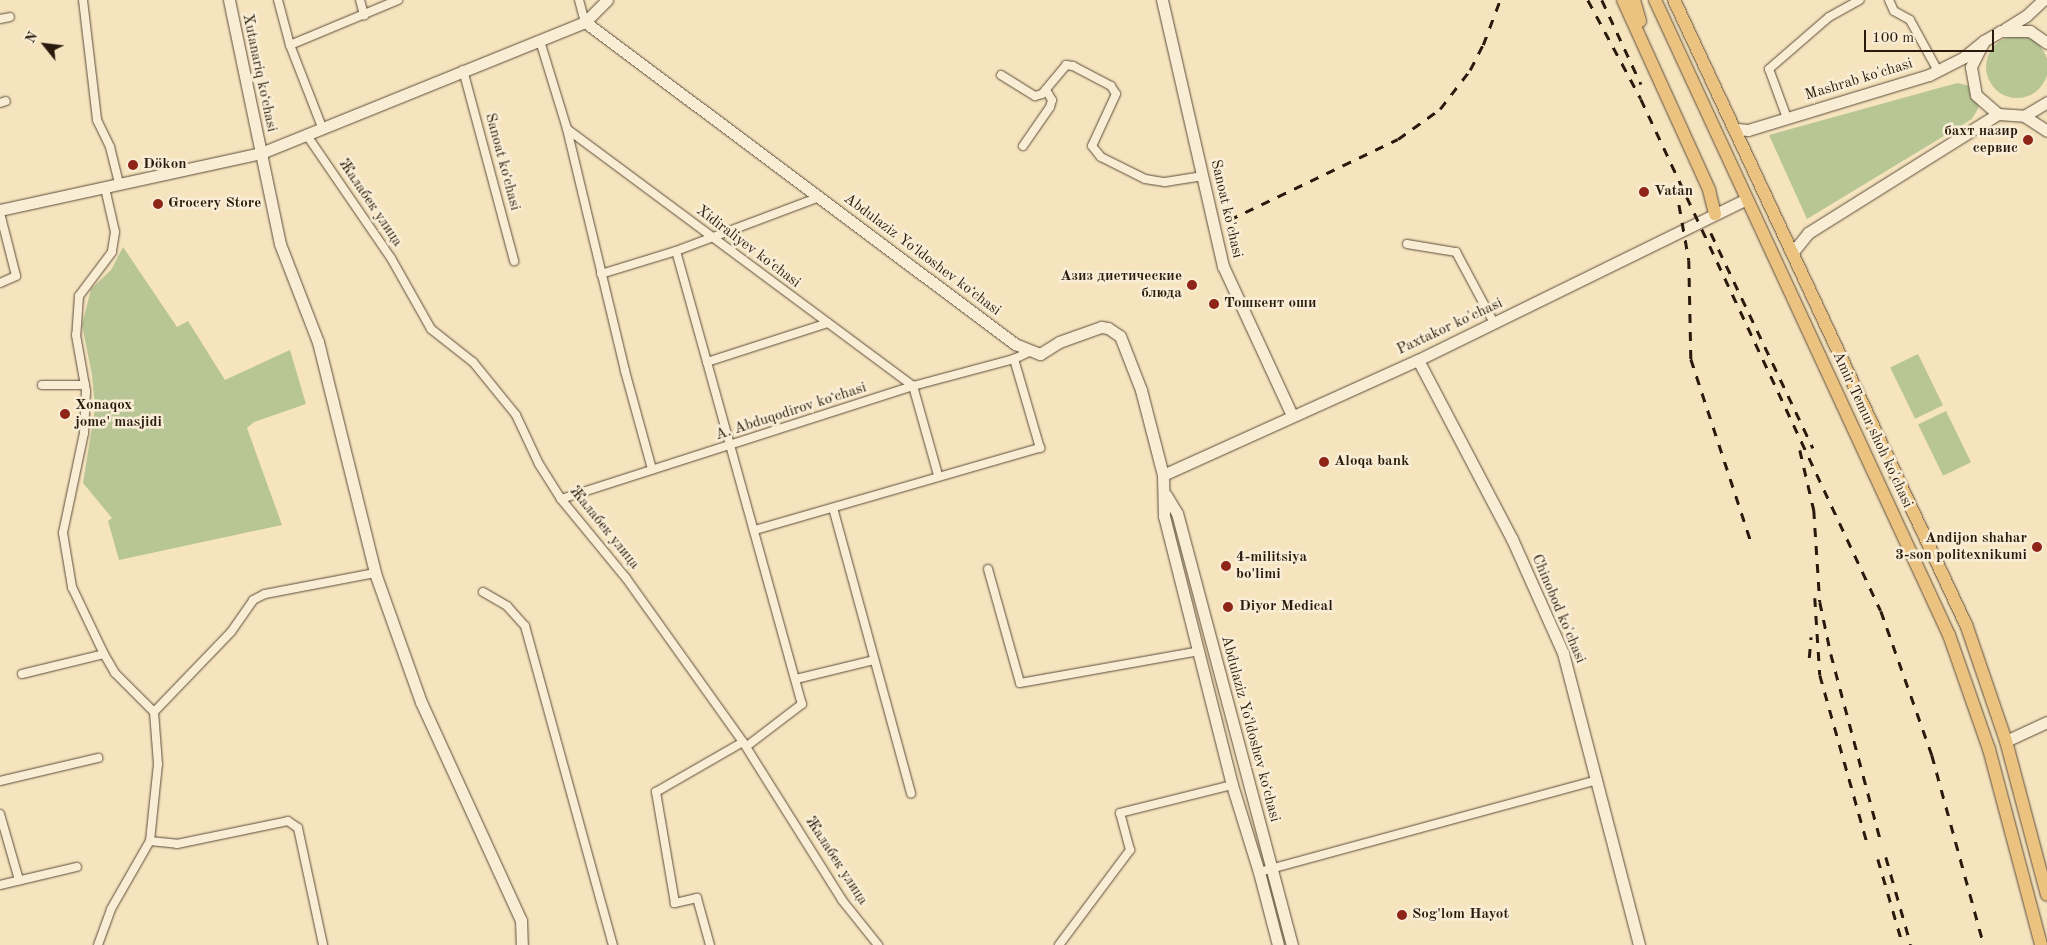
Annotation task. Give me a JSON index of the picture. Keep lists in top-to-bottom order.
{
  "streets": {
    "main road": [
      "Xutanariq koʻchasi",
      "Mashrab ko'chasi",
      "Sanoat ko'chasi",
      "Abdulaziz Yoʻldoshev koʻchasi",
      "Paxtakor ko'chasi",
      "Amir Temur shoh ko'chasi",
      "Chinobod ko'chasi"
    ],
    "street": [
      "Sanoat koʻchasi",
      "Жалабек улица",
      "Xidiraliyev koʻchasi",
      "A. Abduqodirov koʻchasi"
    ]
  },
  "crossings": [
    ["Mashrab ko'chasi", "Amir Temur shoh ko'chasi"],
    ["Жалабек улица", "A. Abduqodirov koʻchasi"],
    ["Sanoat ko'chasi", "Paxtakor ko'chasi"],
    ["Xidiraliyev koʻchasi", "A. Abduqodirov koʻchasi"],
    ["Abdulaziz Yoʻldoshev koʻchasi", "Paxtakor ko'chasi"],
    ["Abdulaziz Yoʻldoshev koʻchasi", "A. Abduqodirov koʻchasi"],
    ["Paxtakor ko'chasi", "Amir Temur shoh ko'chasi"],
    ["Paxtakor ko'chasi", "Chinobod ko'chasi"]
  ],
  "places": [
    "бахт назир сервис",
    "Dökon",
    "Vatan",
    "Grocery Store",
    "Азиз диетические блюда",
    "Тошкент оши",
    "Xonaqox jome' masjidi",
    "Aloqa bank",
    "Andijon shahar 3-son politexnikumi",
    "4-militsiya bo'limi",
    "Diyor Medical",
    "Sog'lom Hayot"
  ],
  "scale_bar": "100 m",
  "north": "top left"
}
